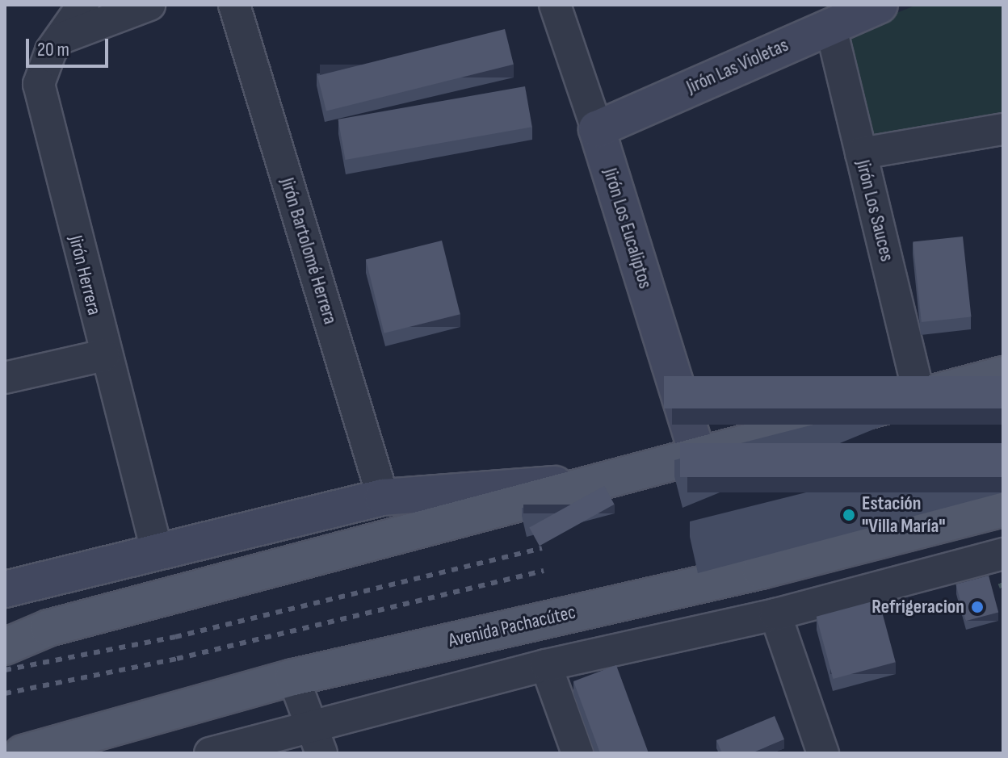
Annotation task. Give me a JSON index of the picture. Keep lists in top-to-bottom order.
{
  "streets": {
    "main road": ["Avenida Pachacútec"],
    "street": [
      "Jirón Las Violetas",
      "Jirón Los Sauces",
      "Jirón Los Eucaliptos",
      "Jirón Bartolomé Herrera",
      "Jirón Herrera"
    ]
  },
  "crossings": [
    ["Jirón Las Violetas", "Jirón Los Sauces"],
    ["Jirón Las Violetas", "Jirón Los Eucaliptos"]
  ],
  "places": ["Estación \"Villa María\"", "Refrigeracion"],
  "scale_bar": "20 m"
}
